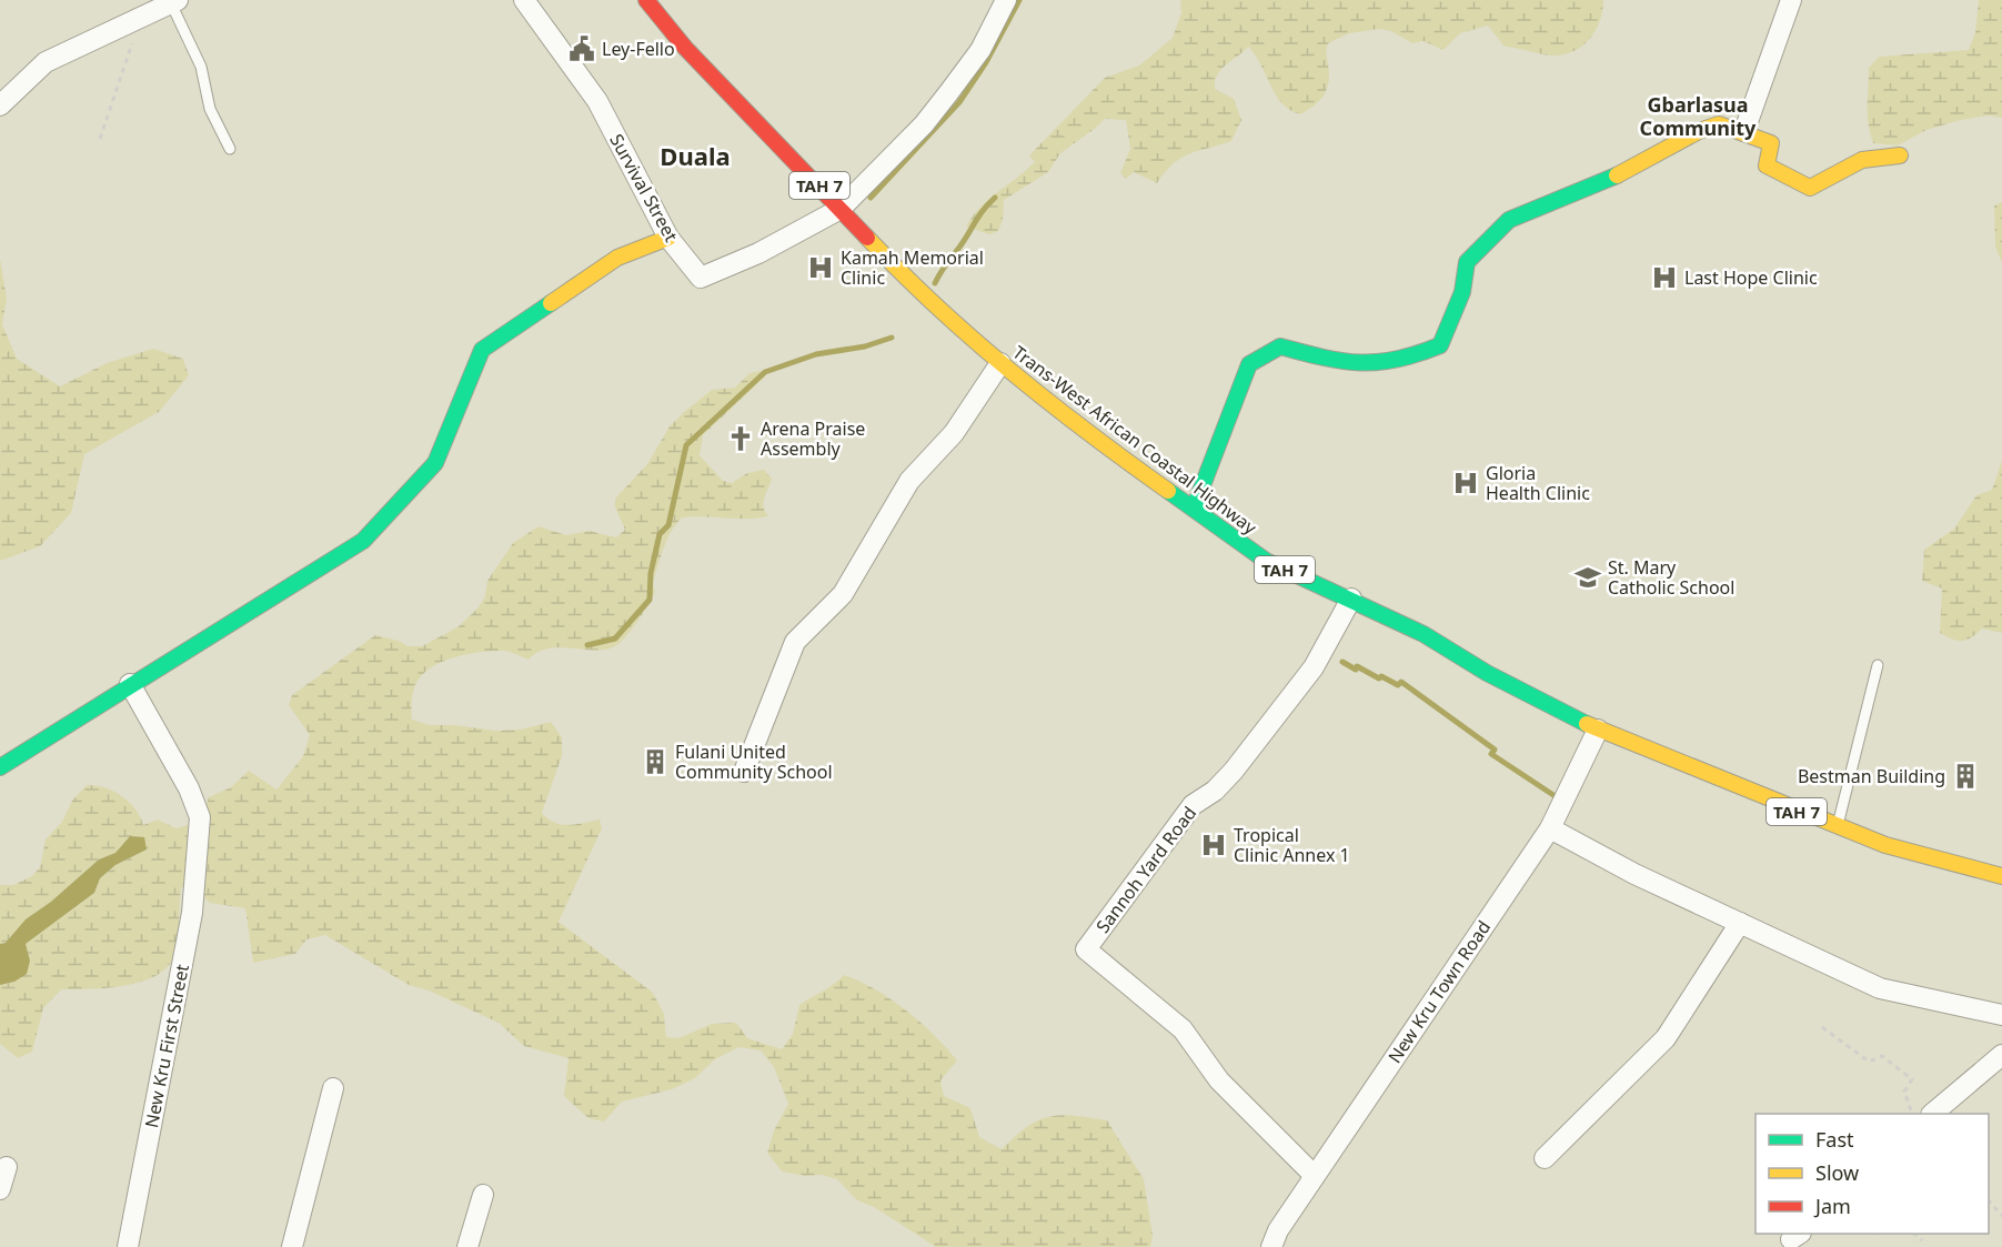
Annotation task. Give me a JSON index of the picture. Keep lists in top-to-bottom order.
{
  "streets": {
    "main road": ["TAH 7", "Trans-West African Coastal Highway"],
    "street": [
      "Survival Street",
      "Sannoh Yard Road",
      "New Kru Town Road",
      "New Kru First Street"
    ]
  },
  "crossings": [
    ["Survival Street", "Trans-West African Coastal Highway"],
    ["Trans-West African Coastal Highway", "Sannoh Yard Road"],
    ["Trans-West African Coastal Highway", "New Kru Town Road"],
    ["Sannoh Yard Road", "New Kru Town Road"]
  ],
  "districts": ["Gbarlasua Community", "Duala"],
  "places": {
    "public building": ["Ley-Fello"],
    "hospital": [
      "Kamah Memorial Clinic",
      "Last Hope Clinic",
      "Gloria Health Clinic",
      "Tropical Clinic Annex 1"
    ],
    "church": ["Arena Praise Assembly"],
    "school or university": ["St. Mary Catholic School"],
    "building": ["Fulani United Community School", "Bestman Building"]
  },
  "legend": ["Fast", "Slow", "Jam"]
}
